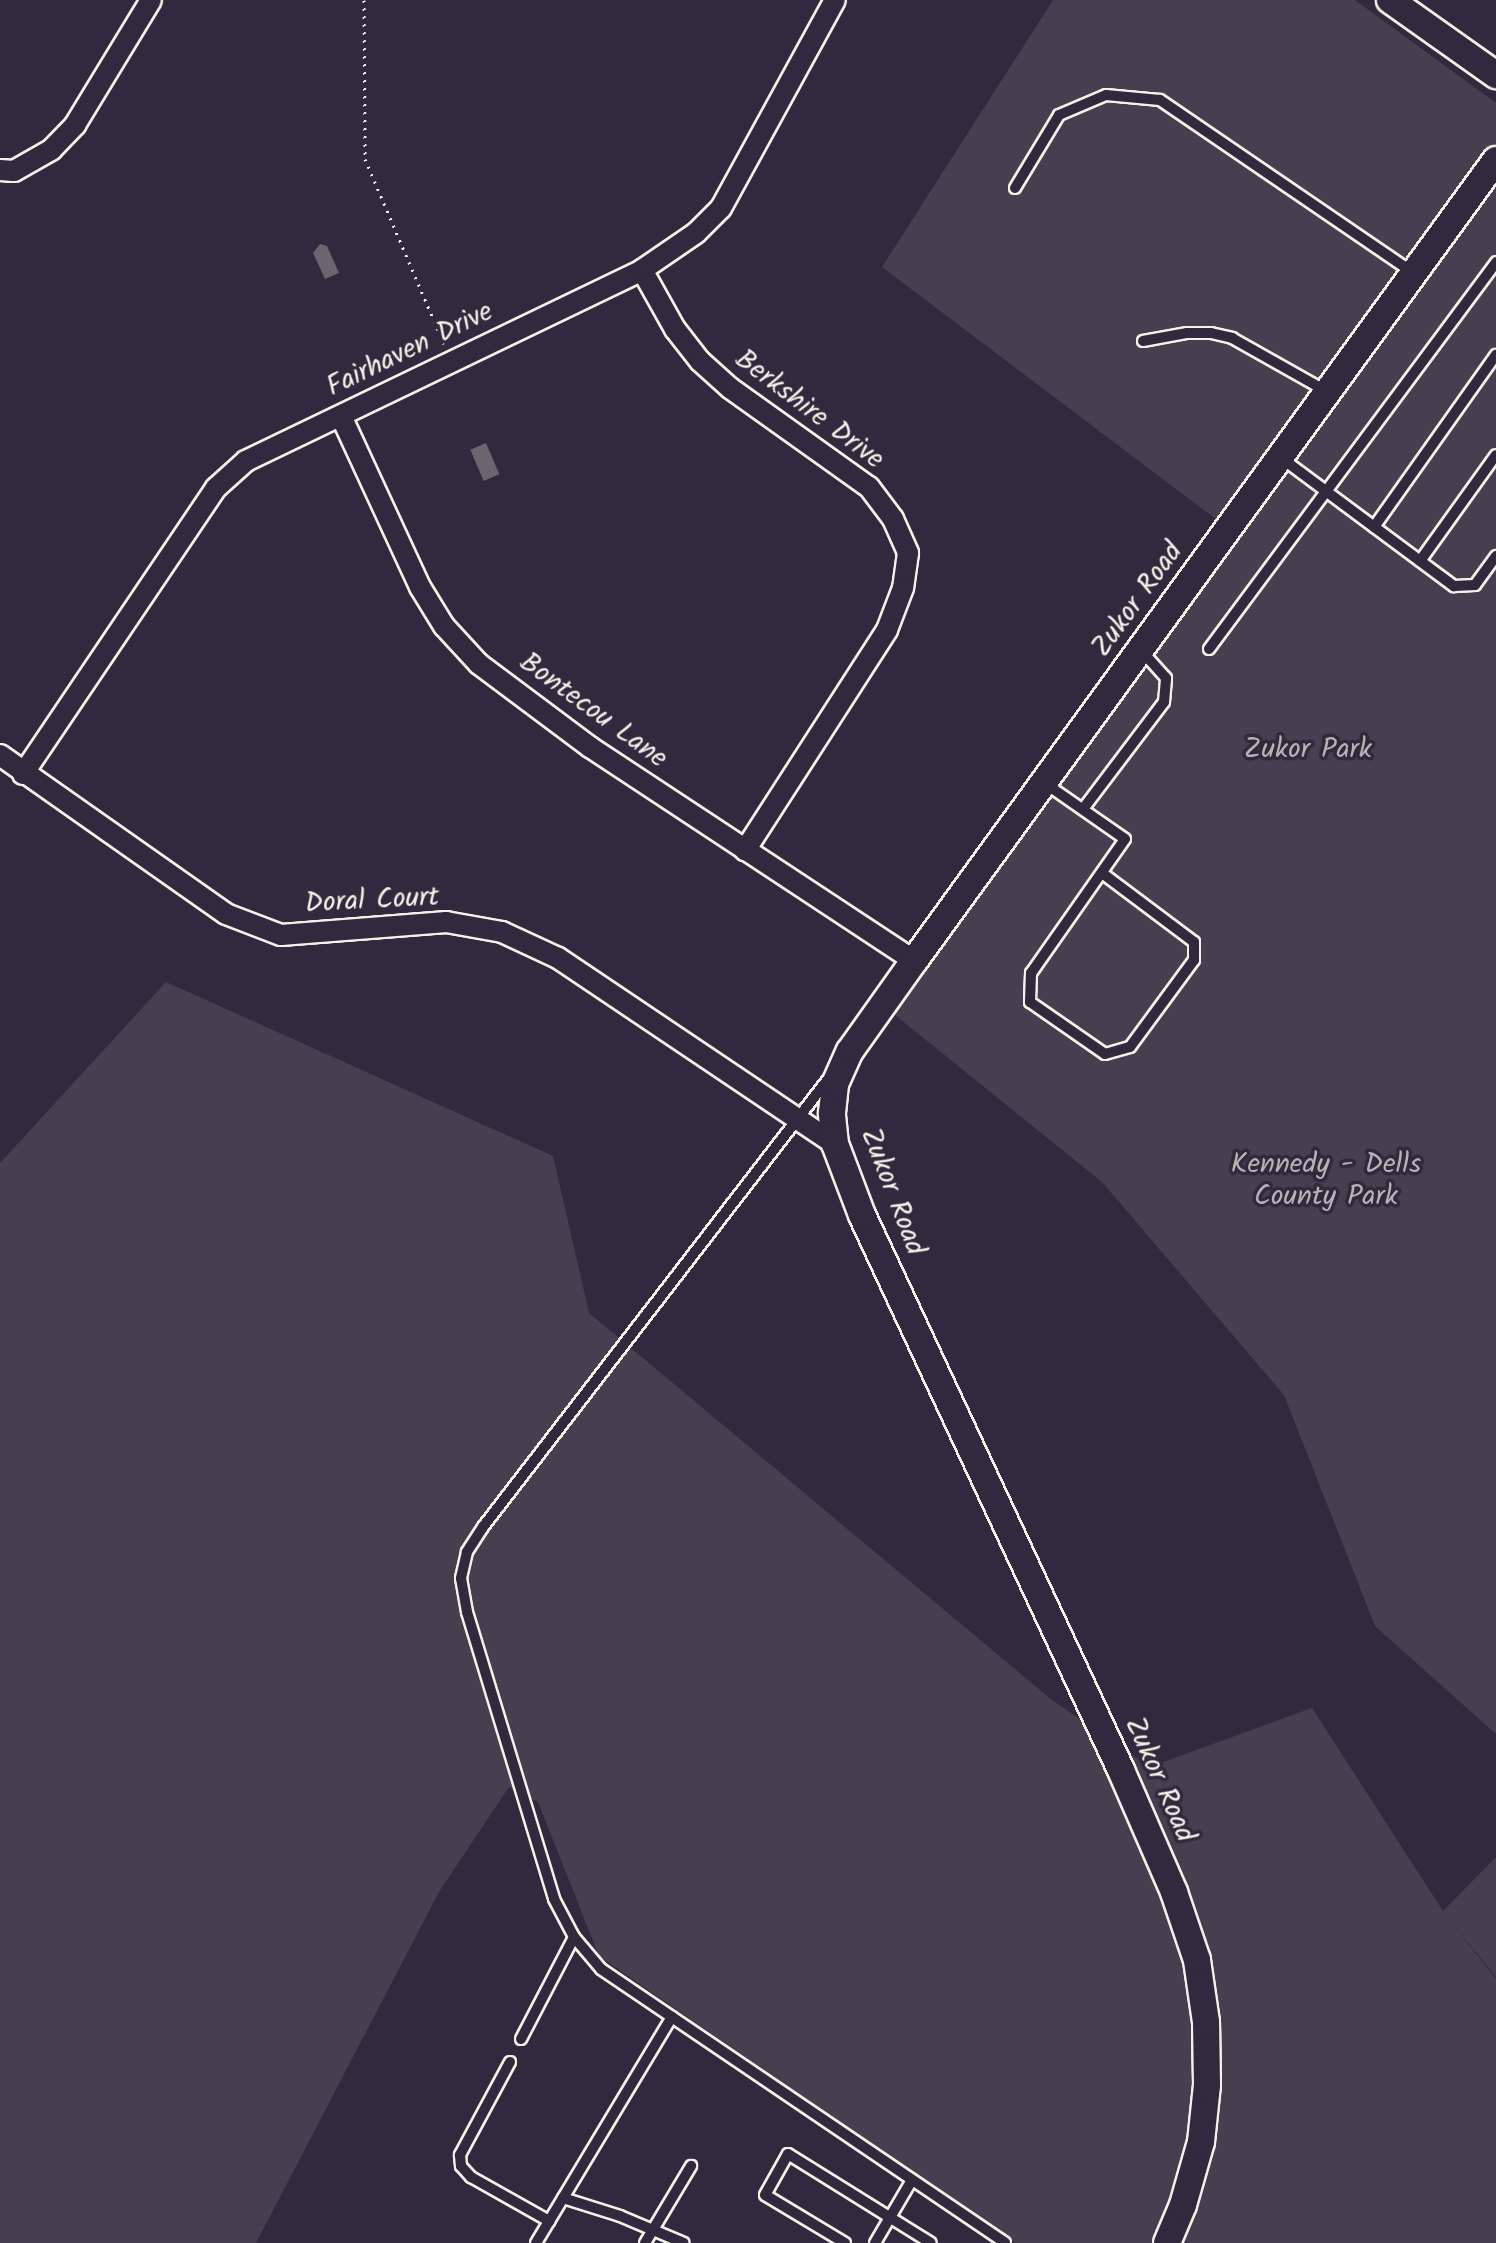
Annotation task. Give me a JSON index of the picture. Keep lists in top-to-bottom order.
{
  "streets": {
    "street": [
      "Fairhaven Drive",
      "Berkshire Drive",
      "Zukor Road",
      "Bontecou Lane",
      "Doral Court"
    ]
  },
  "crossings": [
    ["Fairhaven Drive", "Berkshire Drive"],
    ["Fairhaven Drive", "Bontecou Lane"],
    ["Fairhaven Drive", "Doral Court"],
    ["Berkshire Drive", "Bontecou Lane"],
    ["Zukor Road", "Bontecou Lane"],
    ["Zukor Road", "Doral Court"]
  ],
  "parks": ["Zukor Park", "Kennedy - Dells County Park"]
}
